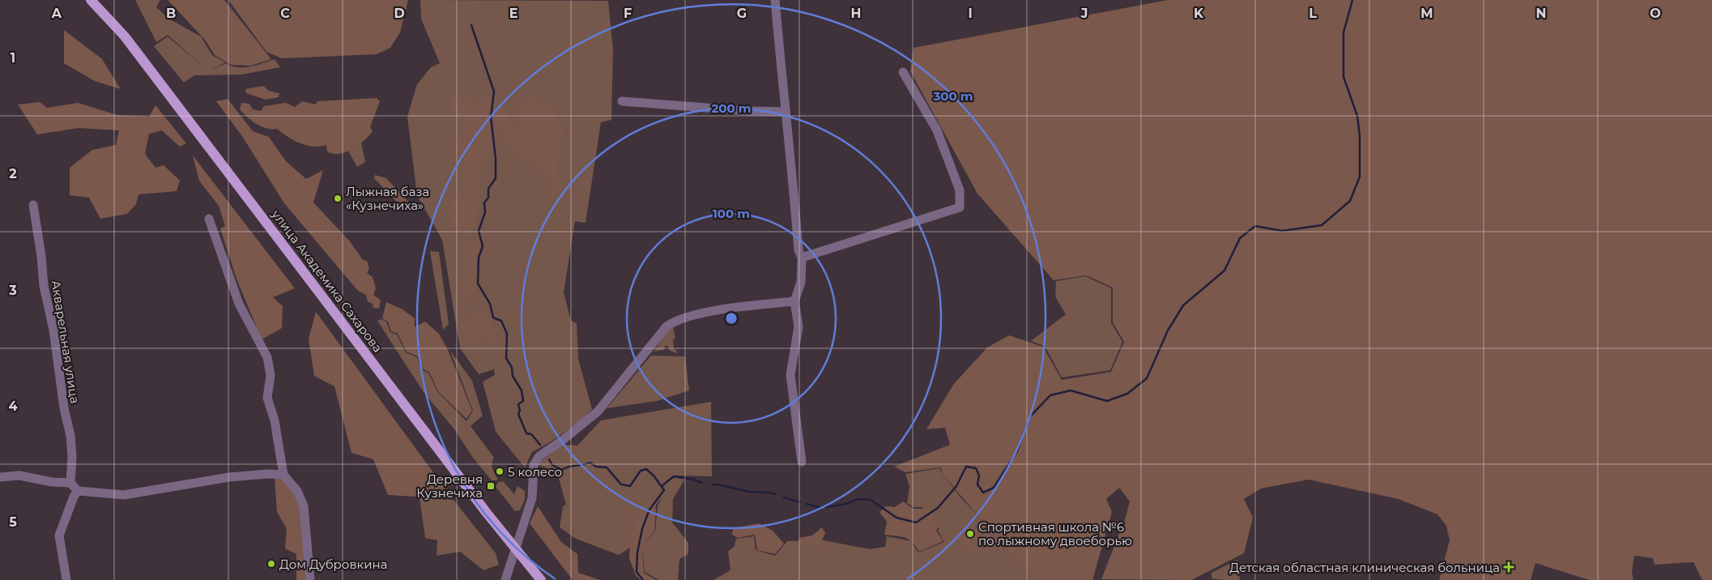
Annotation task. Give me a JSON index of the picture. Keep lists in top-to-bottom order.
{
  "streets": {
    "main road": ["улица Академика Сахарова"],
    "street": ["Акварельная улица"]
  },
  "places": {
    "other": [
      "Лыжная база «Кузнечиха»",
      "5 колесо",
      "Спортивная школа №6 по лыжному двоеборью",
      "Дом Дубровкина"
    ],
    "transit": ["Деревня Кузнечиха"],
    "health": ["Детская областная клиническая больница"]
  },
  "grid": {
    "columns": [
      "A",
      "B",
      "C",
      "D",
      "E",
      "F",
      "G",
      "H",
      "I",
      "J",
      "K",
      "L",
      "M",
      "N",
      "O"
    ],
    "rows": [
      "1",
      "2",
      "3",
      "4",
      "5"
    ]
  },
  "rings": ["300 m", "200 m", "100 m"]
}
